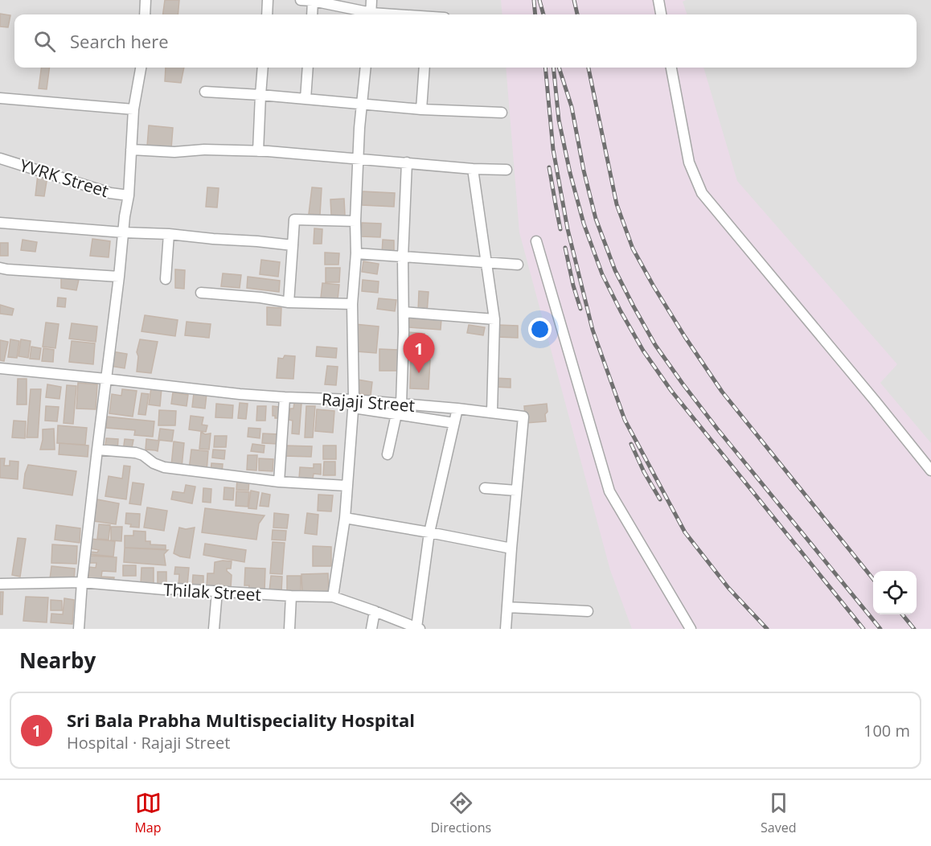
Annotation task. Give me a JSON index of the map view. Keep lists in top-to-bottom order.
{
  "streets": {
    "street": ["YVRK Street", "Rajaji Street", "Thilak Street"]
  },
  "page": {
    "search": "Search here",
    "pins": "1",
    "heading": "Nearby",
    "list": [
      {
        "mark": "1",
        "name": "Sri Bala Prabha Multispeciality Hospital",
        "note": "Hospital · Rajaji Street",
        "value": "100 m"
      }
    ],
    "nav": ["Map", "Directions", "Saved"]
  }
}
